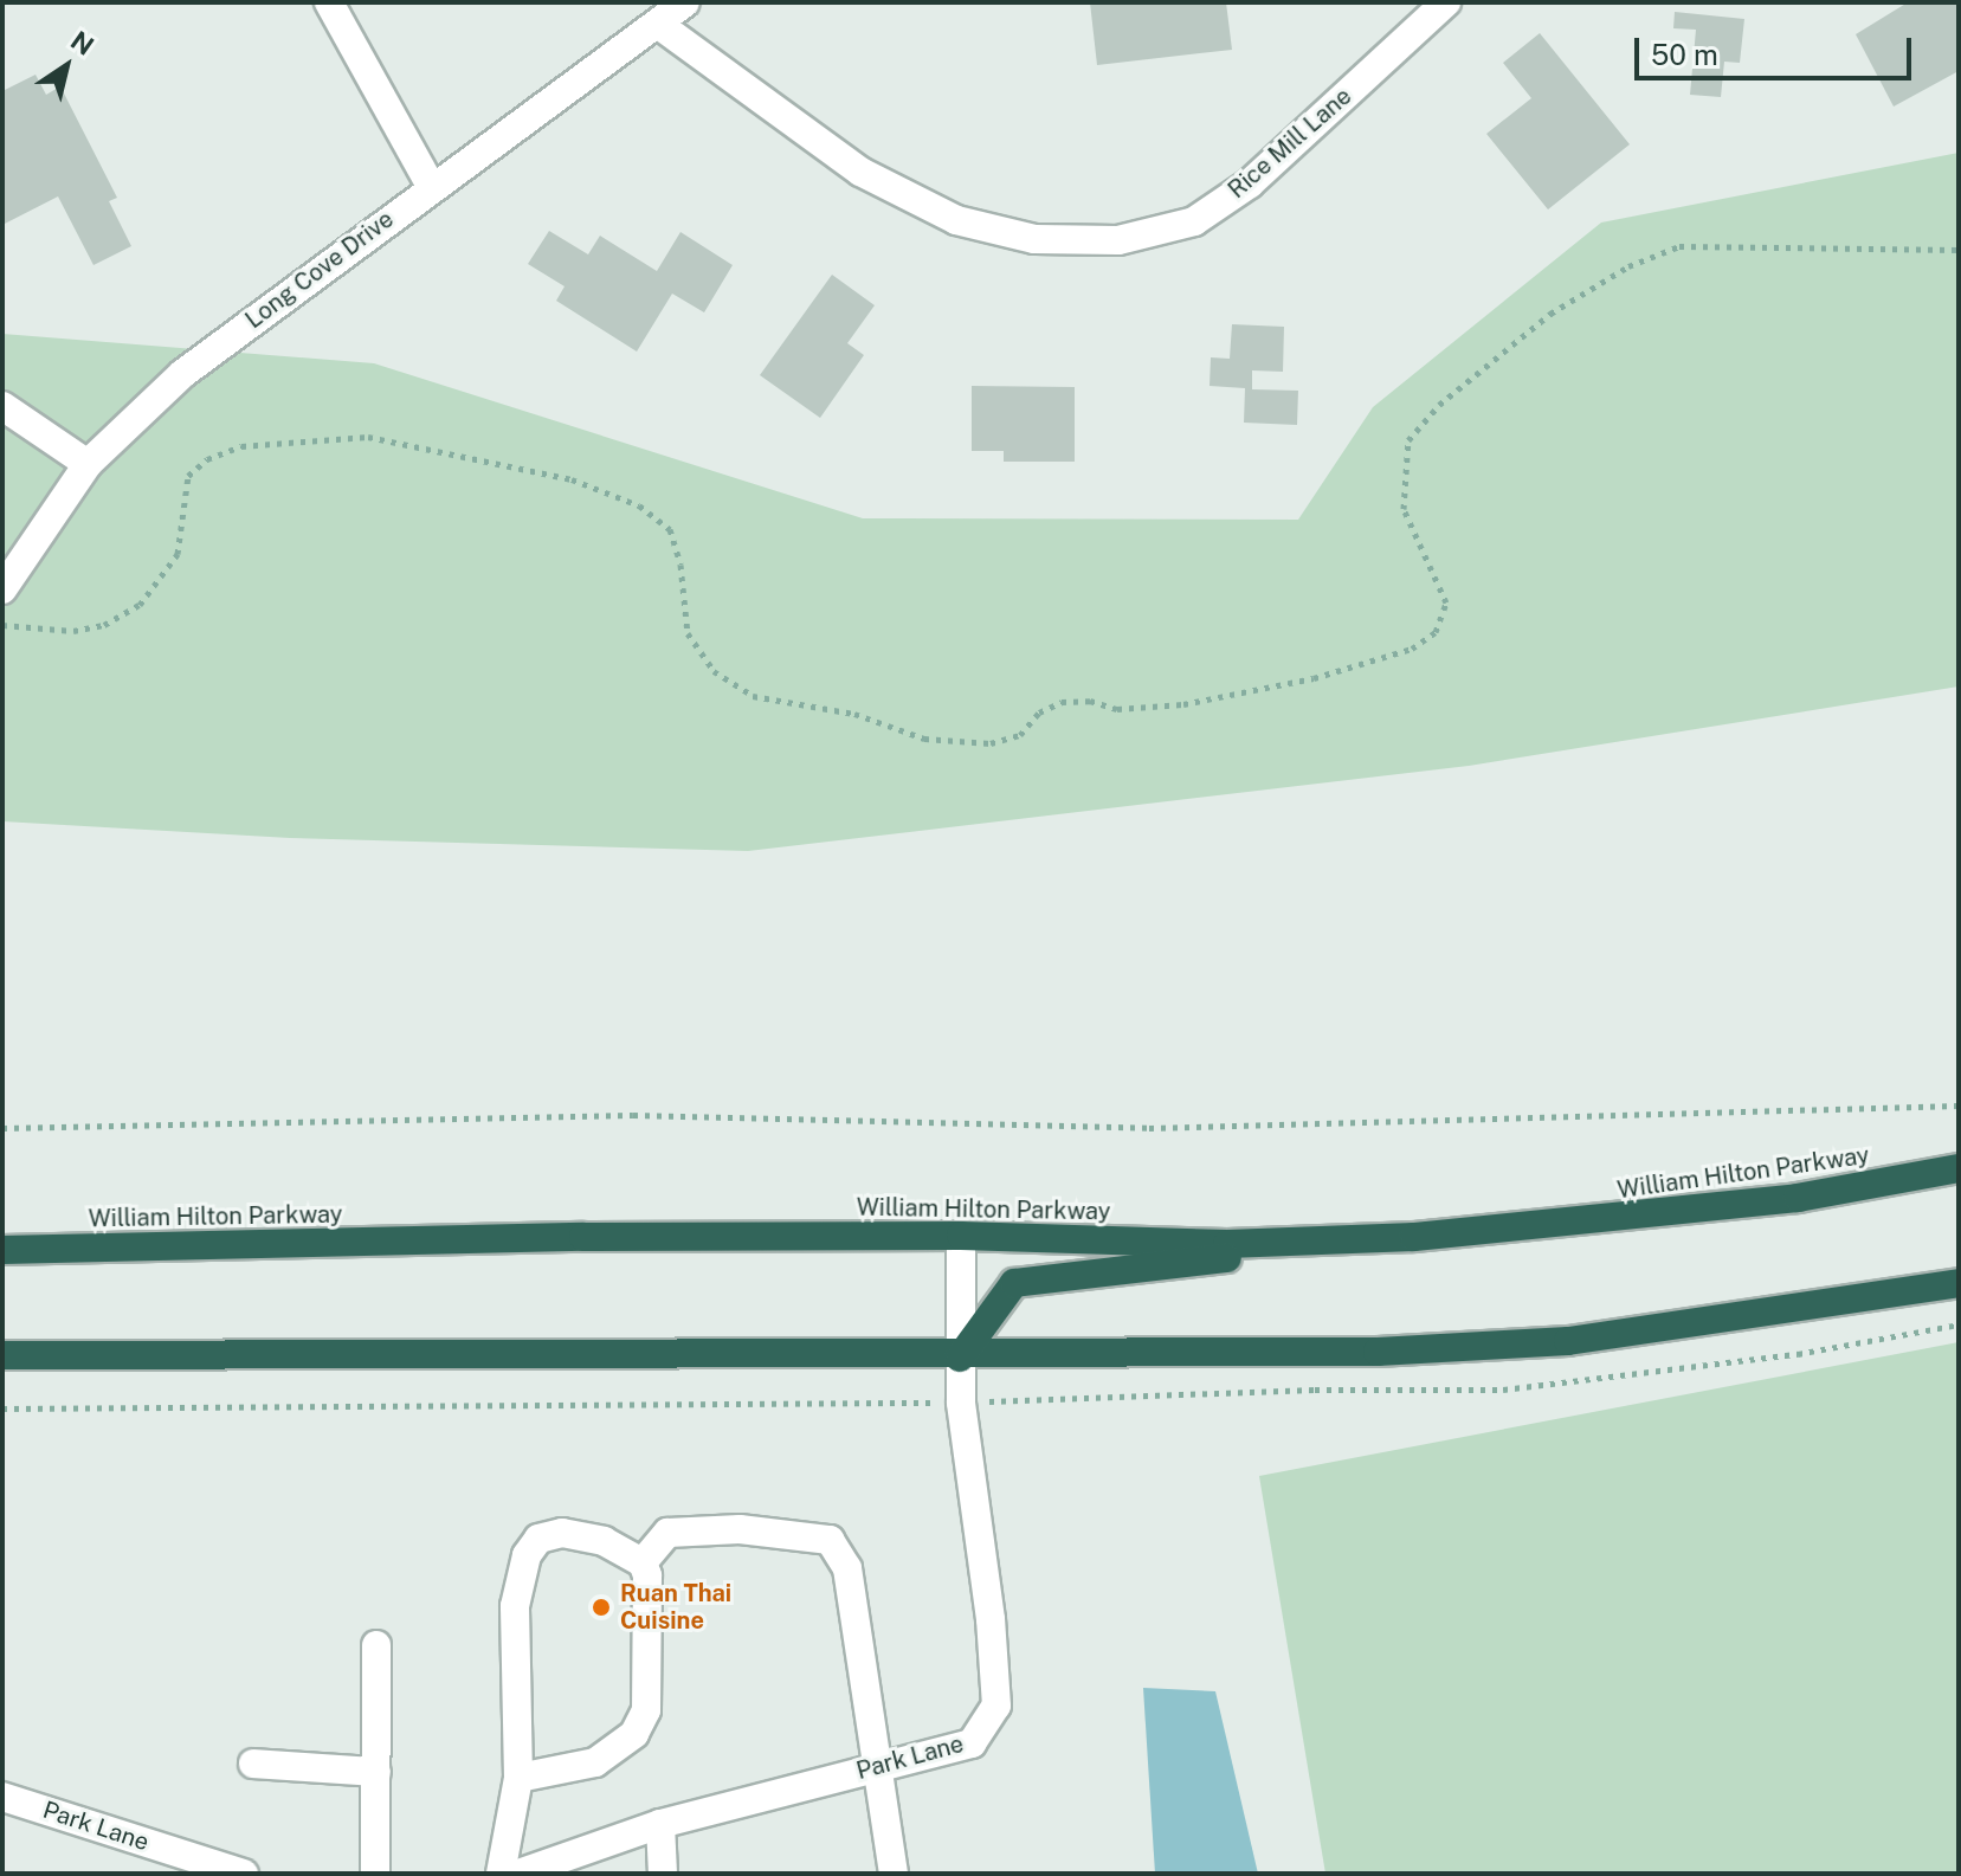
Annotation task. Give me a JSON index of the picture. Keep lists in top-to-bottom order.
{
  "streets": {
    "highway": ["William Hilton Parkway"],
    "street": ["Rice Mill Lane", "Long Cove Drive", "Park Lane"]
  },
  "crossings": [
    ["Rice Mill Lane", "Long Cove Drive"],
    ["William Hilton Parkway", "Park Lane"]
  ],
  "places": ["Ruan Thai Cuisine"],
  "scale_bar": "50 m",
  "north": "top right"
}
